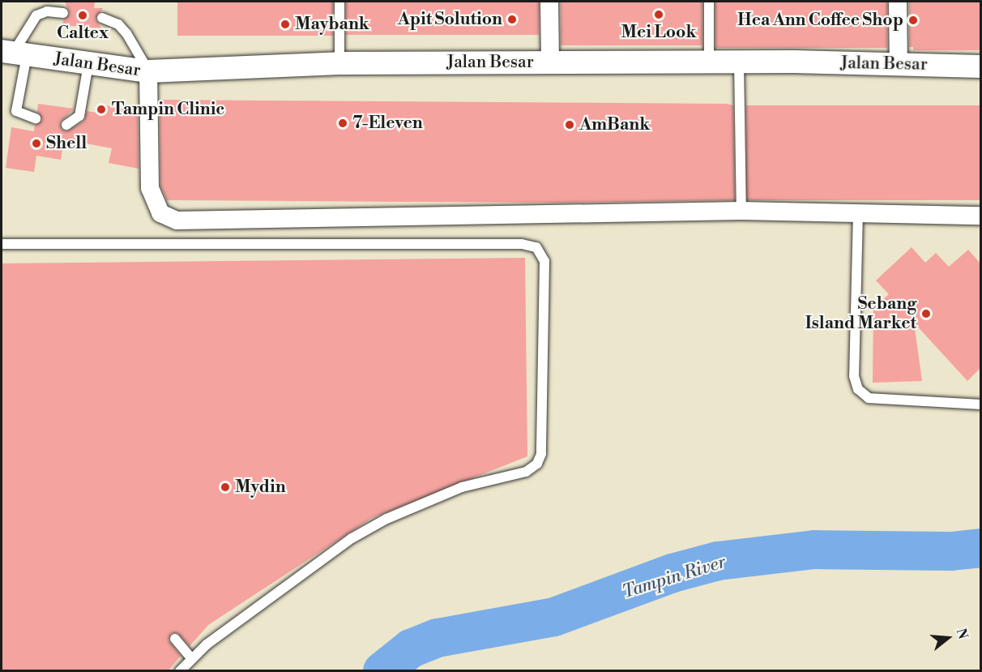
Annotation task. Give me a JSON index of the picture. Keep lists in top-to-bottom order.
{
  "streets": {
    "street": ["Jalan Besar"]
  },
  "water": ["Tampin River"],
  "places": [
    "Mei Look",
    "Caltex",
    "Apit Solution",
    "Hea Ann Coffee Shop",
    "Maybank",
    "Tampin Clinic",
    "7-Eleven",
    "AmBank",
    "Shell",
    "Sebang Island Market",
    "Mydin"
  ],
  "north": "right"
}
